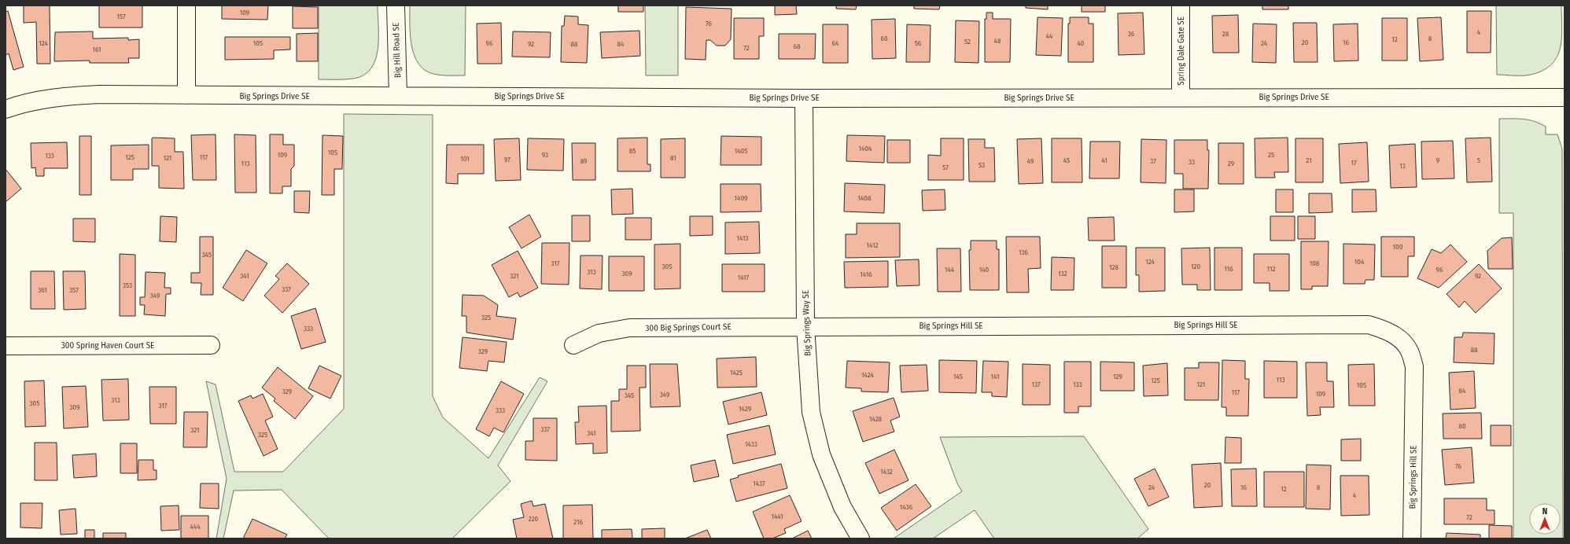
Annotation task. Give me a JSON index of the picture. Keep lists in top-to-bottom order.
{
  "streets": {
    "street": [
      "Big Hill Road SE",
      "Spring Dale Gate SE",
      "Big Springs Drive SE",
      "Big Springs Way SE",
      "Big Springs Hill SE",
      "300 Big Springs Court SE",
      "300 Spring Haven Court SE"
    ]
  },
  "crossings": [
    ["Big Hill Road SE", "Big Springs Drive SE"],
    ["Spring Dale Gate SE", "Big Springs Drive SE"],
    ["Big Springs Drive SE", "Big Springs Way SE"],
    ["Big Springs Way SE", "Big Springs Hill SE"],
    ["Big Springs Way SE", "300 Big Springs Court SE"],
    ["Big Springs Hill SE", "300 Big Springs Court SE"]
  ],
  "house_numbers": [
    "109",
    "157",
    "76",
    "4",
    "36",
    "28",
    "44",
    "60",
    "8",
    "12",
    "48",
    "52",
    "20",
    "16",
    "124",
    "105",
    "96",
    "64",
    "56",
    "40",
    "24",
    "92",
    "88",
    "84",
    "68",
    "72",
    "161",
    "1404",
    "85",
    "1405",
    "105",
    "109",
    "93",
    "25",
    "133",
    "125",
    "117",
    "121",
    "81",
    "101",
    "97",
    "45",
    "41",
    "21",
    "9",
    "5",
    "89",
    "49",
    "37",
    "33",
    "17",
    "113",
    "29",
    "53",
    "13",
    "57",
    "1409",
    "1408",
    "1413",
    "1412",
    "100",
    "136",
    "345",
    "124",
    "104",
    "317",
    "108",
    "305",
    "120",
    "128",
    "116",
    "112",
    "144",
    "140",
    "96",
    "313",
    "309",
    "132",
    "1416",
    "341",
    "321",
    "92",
    "1417",
    "353",
    "337",
    "361",
    "357",
    "349",
    "325",
    "333",
    "88",
    "329",
    "1425",
    "1424",
    "145",
    "141",
    "129",
    "113",
    "125",
    "137",
    "133",
    "121",
    "105",
    "84",
    "329",
    "117",
    "109",
    "349",
    "345",
    "313",
    "305",
    "317",
    "309",
    "1429",
    "333",
    "1428",
    "80",
    "337",
    "321",
    "341",
    "325",
    "1433",
    "76",
    "1432",
    "1437",
    "20",
    "24",
    "16",
    "8",
    "12",
    "4",
    "1436",
    "1441",
    "72",
    "220",
    "216",
    "444"
  ],
  "north": "top"
}
